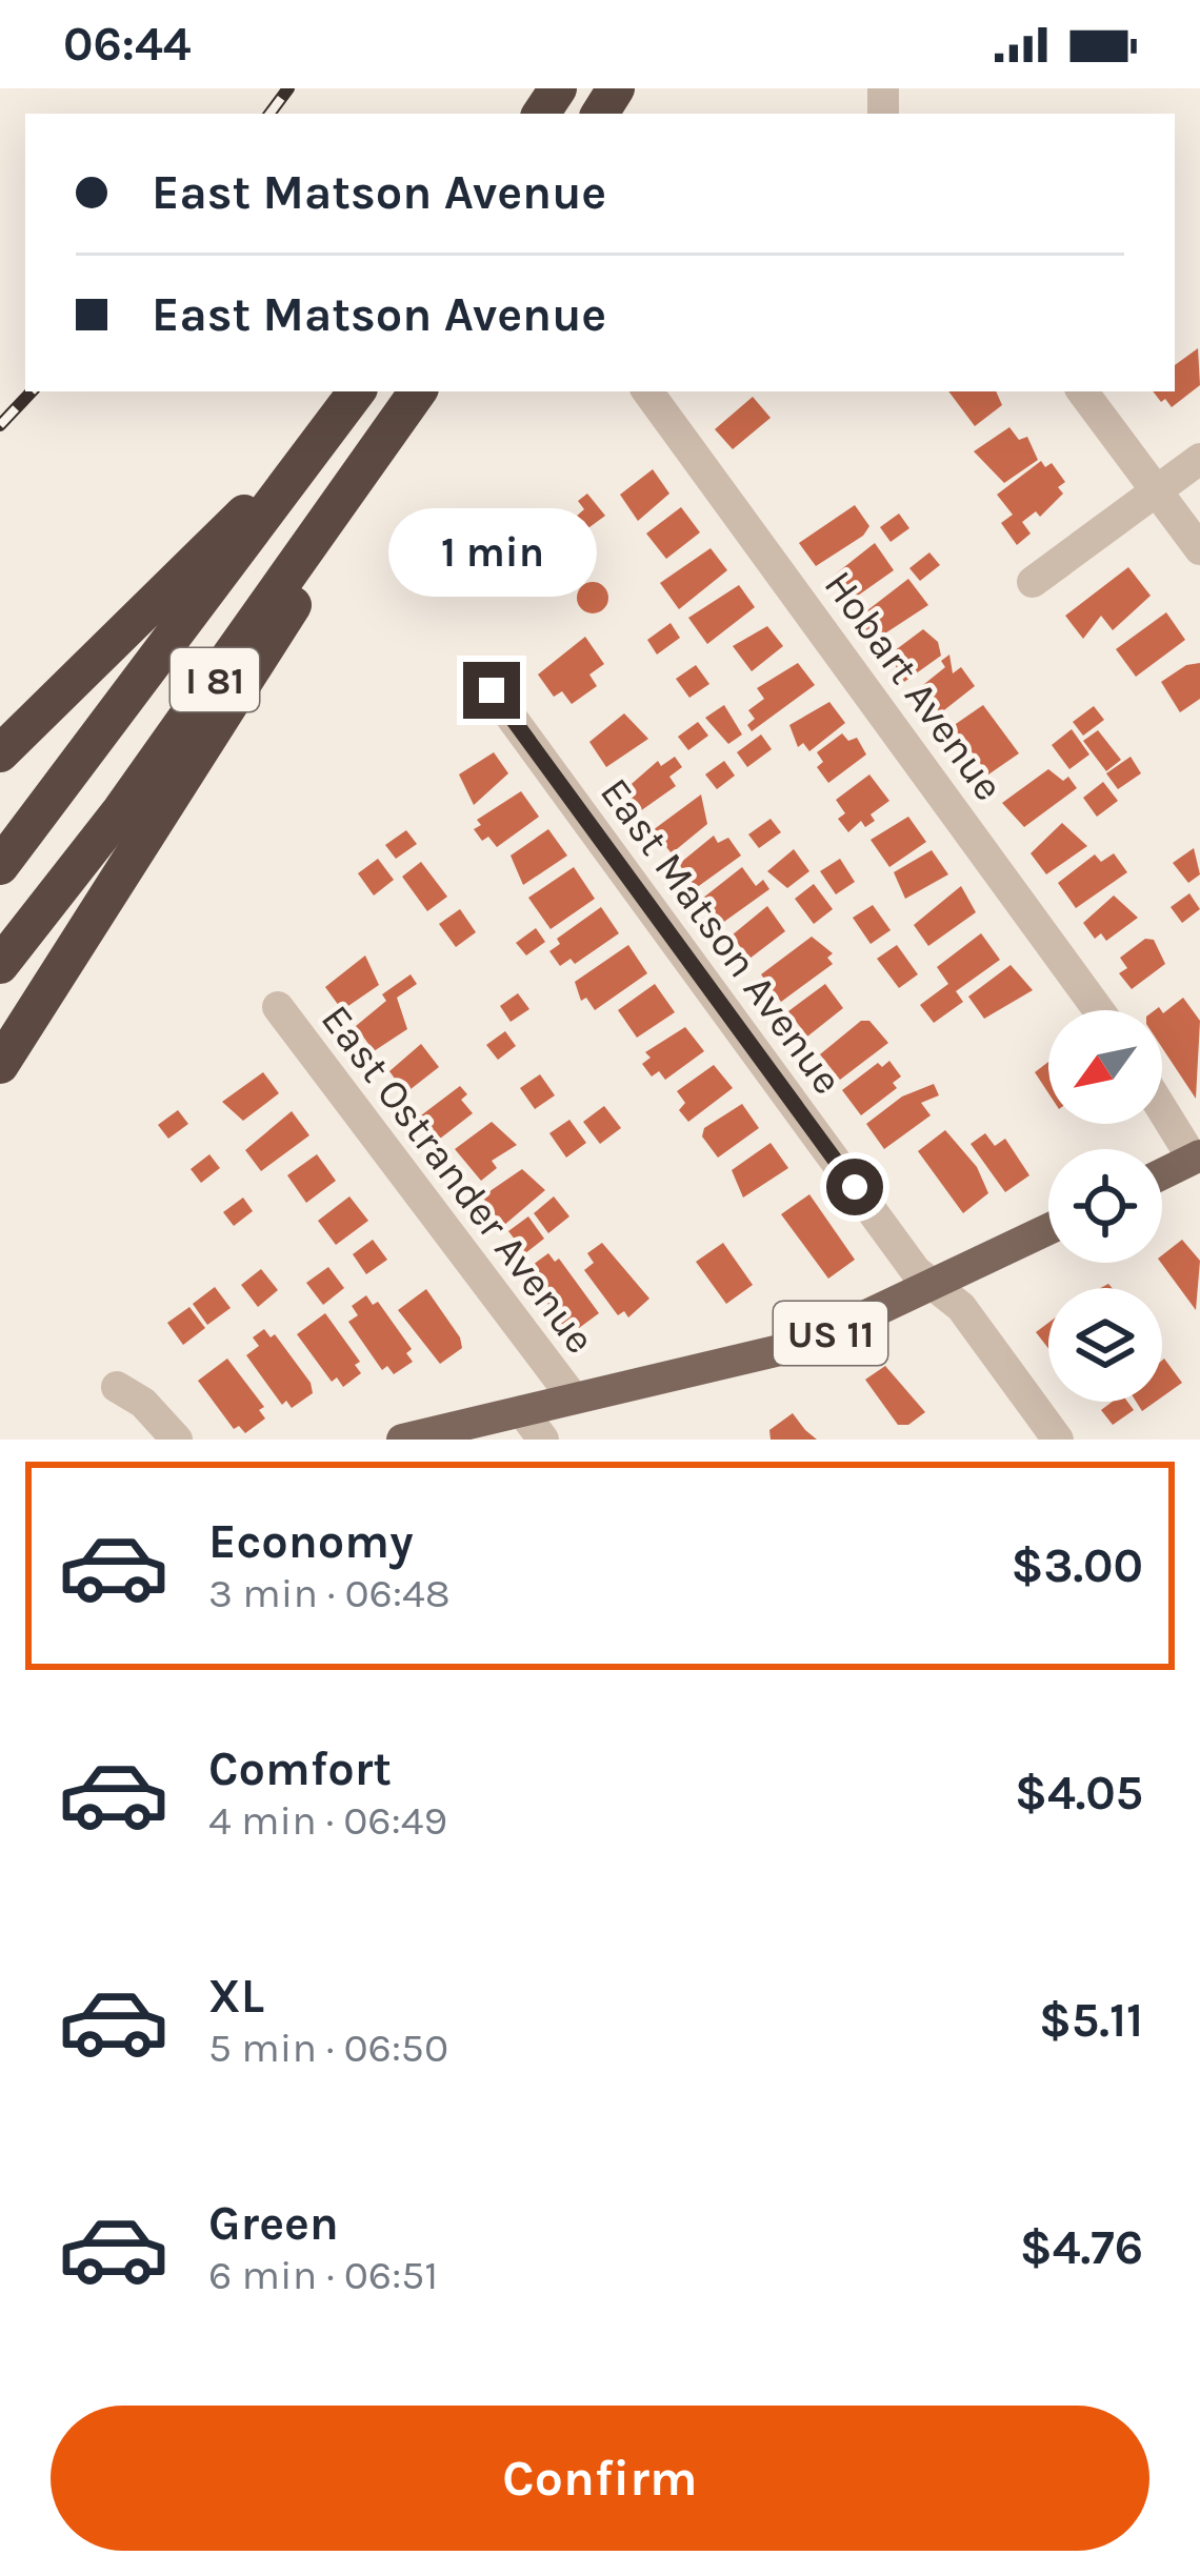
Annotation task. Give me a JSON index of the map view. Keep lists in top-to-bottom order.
{
  "streets": {
    "highway": ["I 81"],
    "main road": ["US 11"],
    "street": ["Hobart Avenue", "East Matson Avenue", "East Ostrander Avenue"]
  },
  "crossings": [
    ["East Matson Avenue", "US 11"],
    ["East Ostrander Avenue", "US 11"]
  ],
  "north": "bottom left",
  "page": {
    "status": "06:44",
    "banner": ["East Matson Avenue", "East Matson Avenue"],
    "bubble": "1 min",
    "list": [
      {
        "name": "Economy",
        "note": "3 min · 06:48",
        "value": "$3.00"
      },
      {
        "name": "Comfort",
        "note": "4 min · 06:49",
        "value": "$4.05"
      },
      {
        "name": "XL",
        "note": "5 min · 06:50",
        "value": "$5.11"
      },
      {
        "name": "Green",
        "note": "6 min · 06:51",
        "value": "$4.76"
      }
    ],
    "buttons": "Confirm"
  }
}
